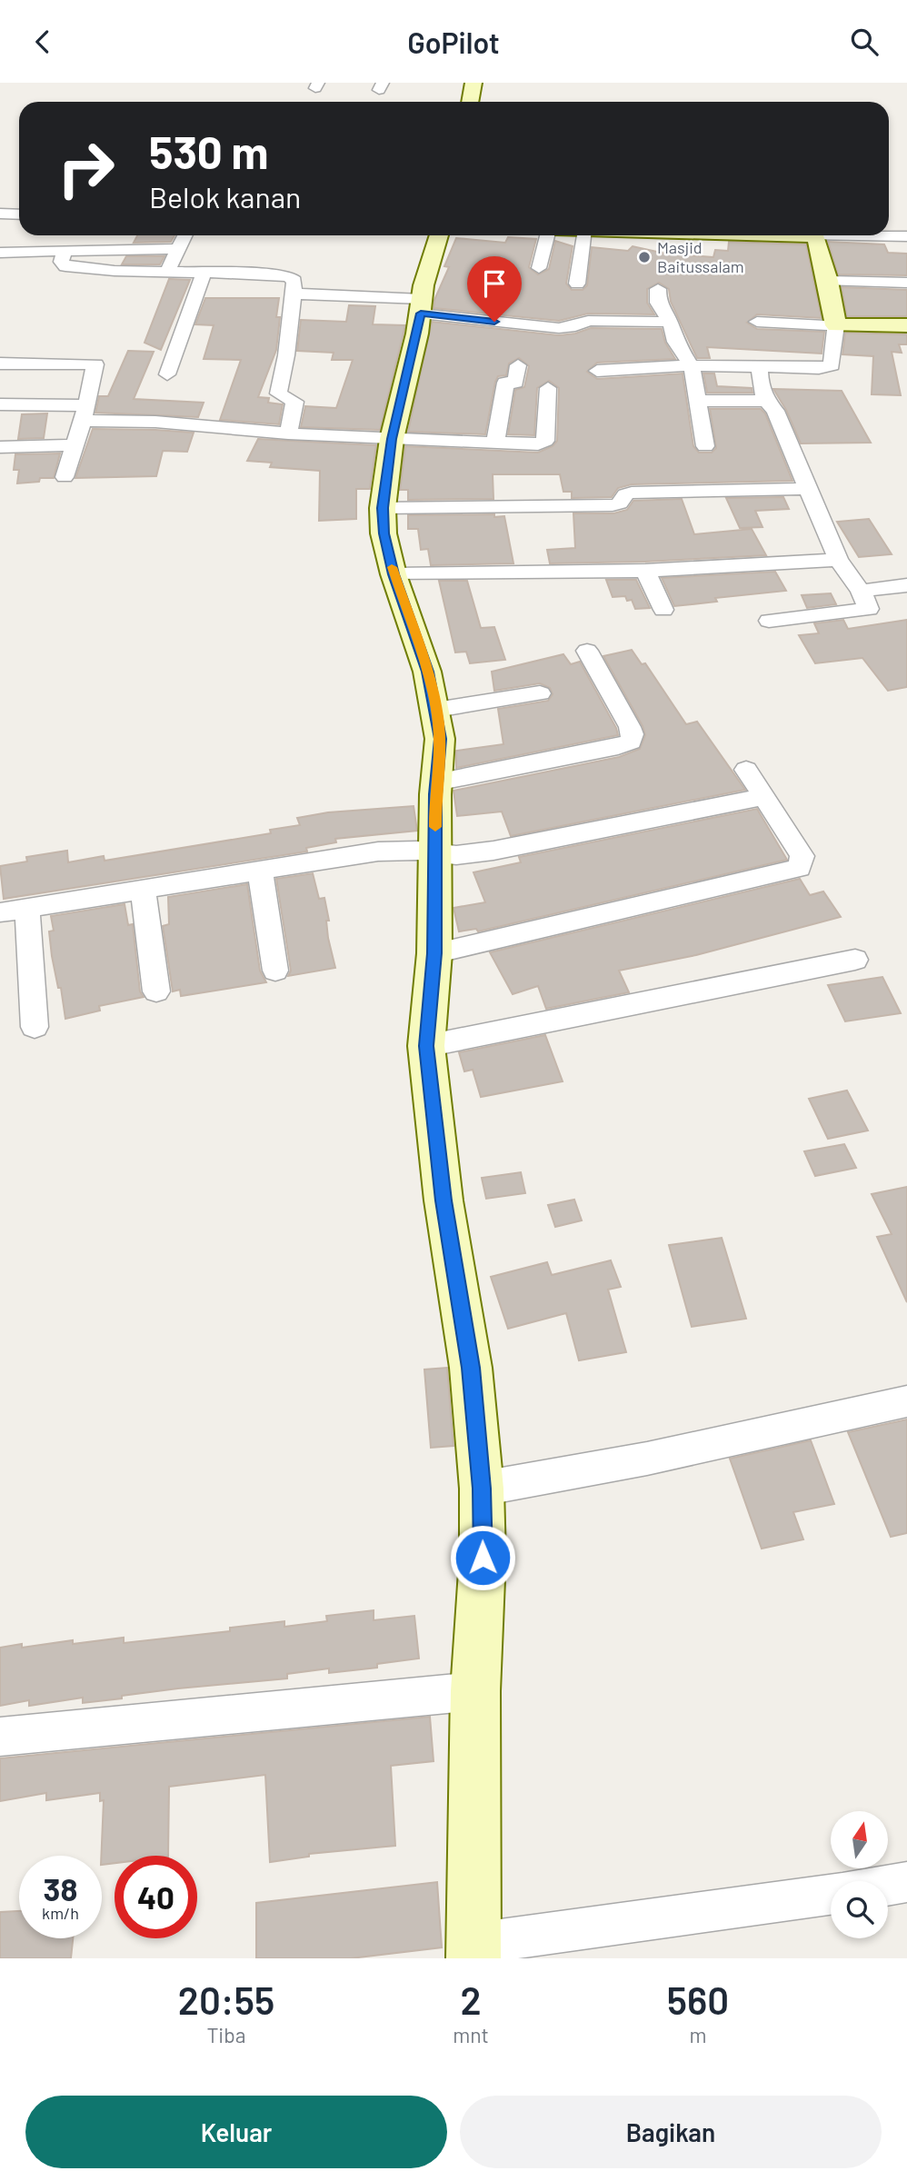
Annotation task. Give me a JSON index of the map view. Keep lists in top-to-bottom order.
{
  "places": ["Masjid Baitussalam"],
  "north": "top",
  "page": {
    "header": "GoPilot",
    "turn": ["530 m", "Belok kanan"],
    "speed": "38 km/h",
    "limit": "40",
    "eta": [
      "20:55",
      "Tiba",
      "2",
      "mnt",
      "560",
      "m"
    ],
    "buttons": ["Keluar", "Bagikan"]
  }
}
